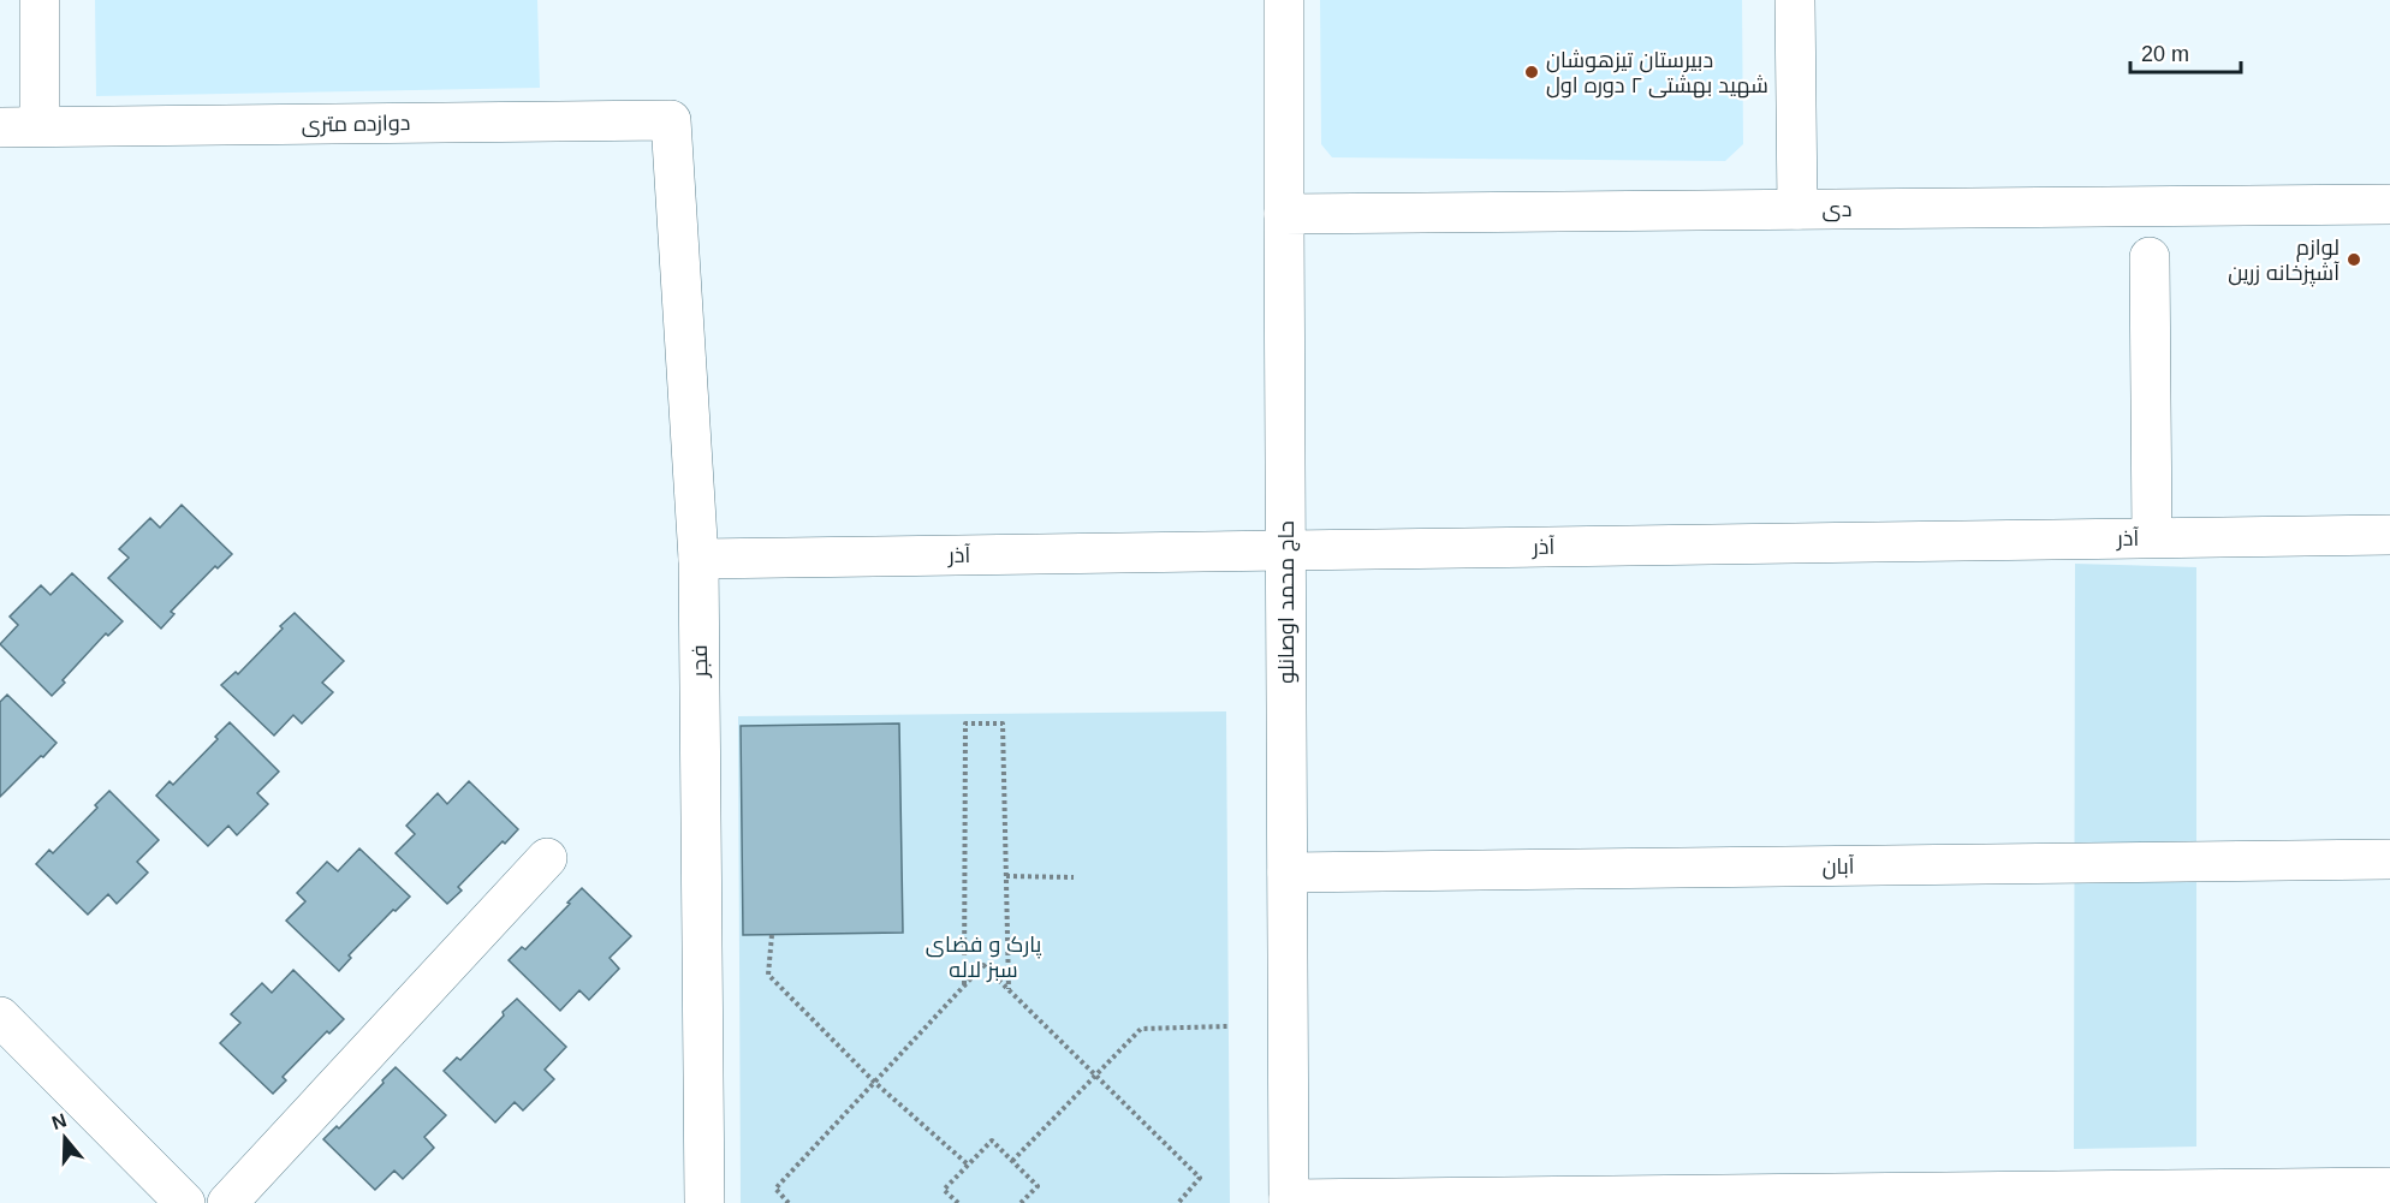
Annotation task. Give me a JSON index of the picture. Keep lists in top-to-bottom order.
{
  "streets": {
    "street": [
      "دوازده متری",
      "دی",
      "آذر",
      "حاج محمد اوصانلو",
      "فجر",
      "آبان"
    ]
  },
  "crossings": [
    ["دوازده متری", "فجر"],
    ["دی", "حاج محمد اوصانلو"],
    ["آذر", "حاج محمد اوصانلو"],
    ["آذر", "فجر"],
    ["حاج محمد اوصانلو", "آبان"]
  ],
  "parks": ["پارک و فضای سبز لاله"],
  "places": ["دبیرستان تیزهوشان شهید بهشتی ۲ دوره اول", "لوازم آشپزخانه زرین"],
  "scale_bar": "20 m",
  "north": "top"
}
